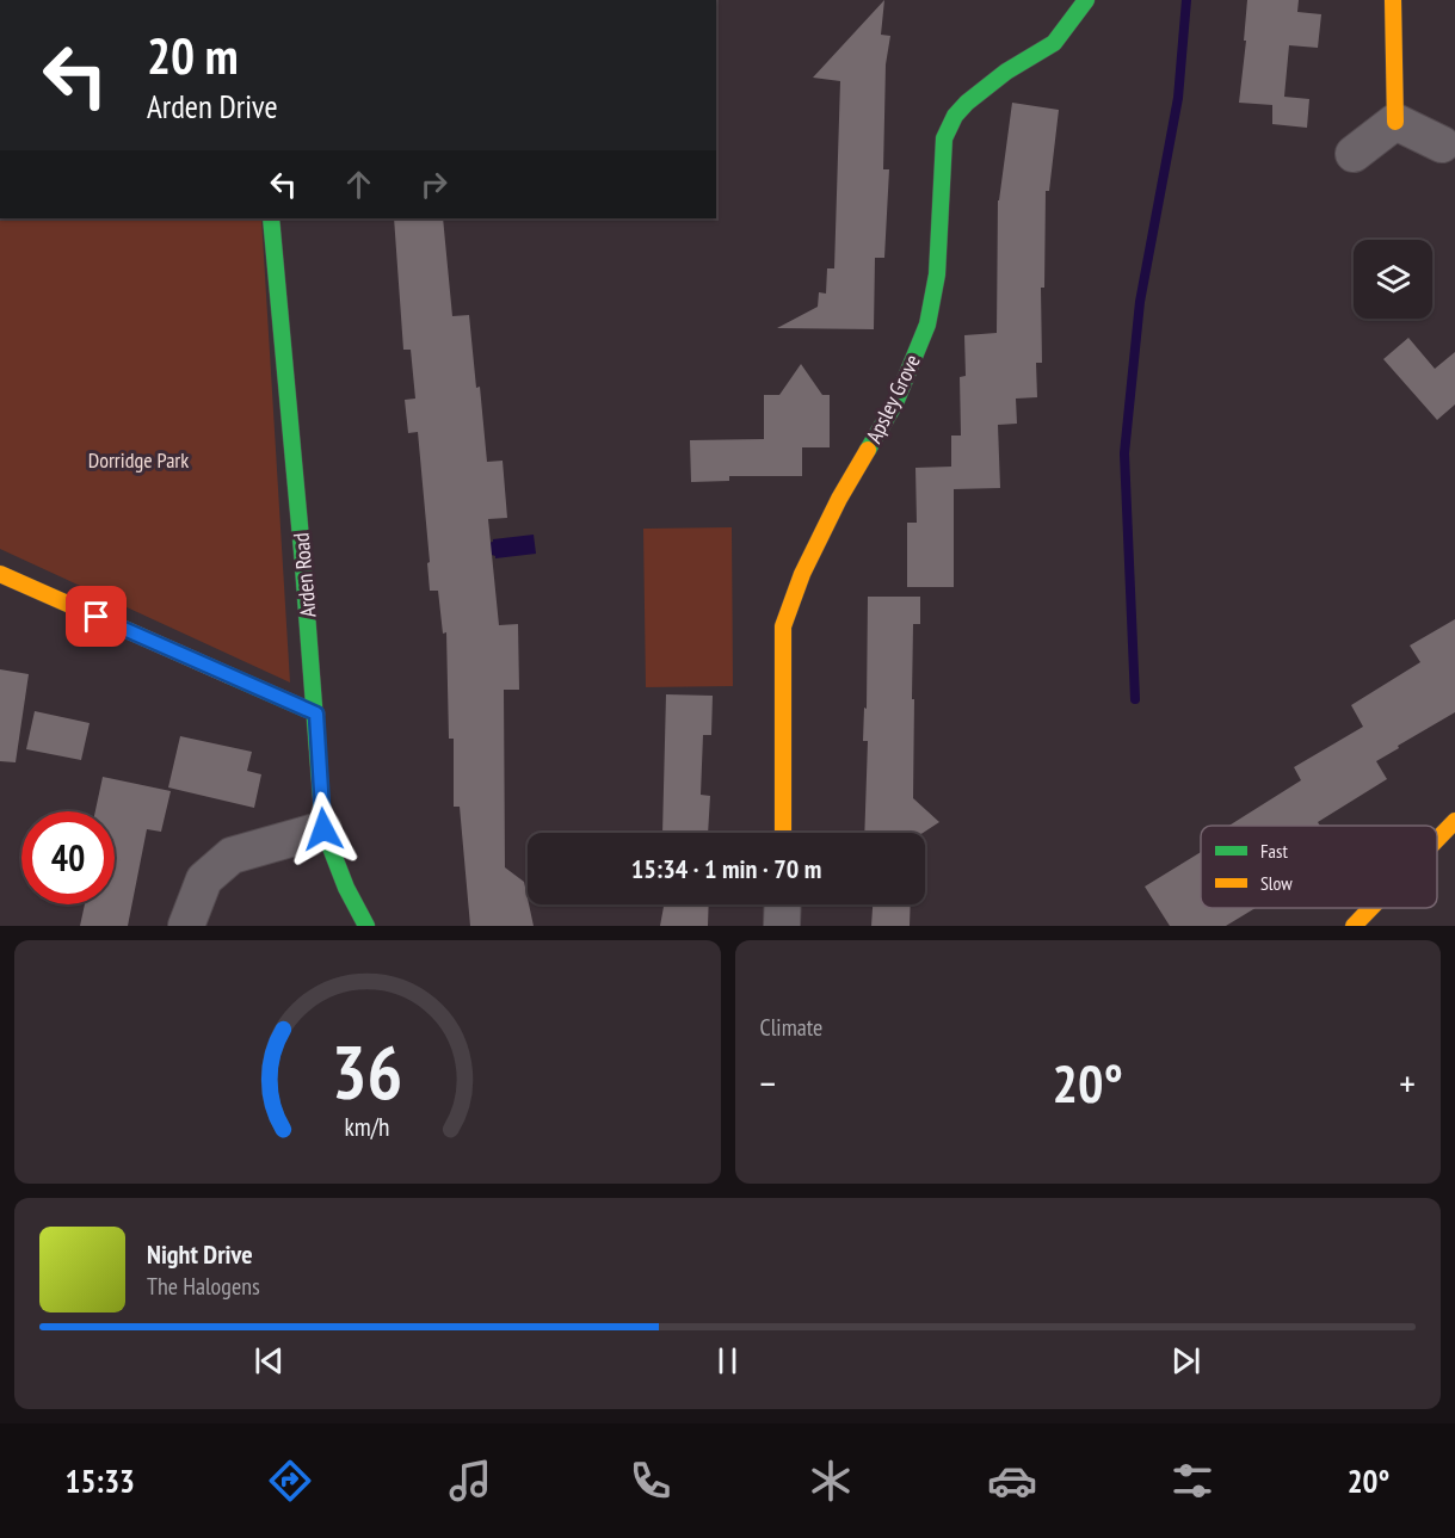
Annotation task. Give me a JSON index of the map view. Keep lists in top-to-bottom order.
{
  "streets": {
    "street": ["Apsley Grove", "Arden Road"]
  },
  "parks": ["Dorridge Park"],
  "legend": ["Fast", "Slow"],
  "page": {
    "turn": ["20 m", "Arden Drive"],
    "limit": "40",
    "trip": "15:34 · 1 min · 70 m",
    "tile": "Climate",
    "heat": ["−", "20°", "+"],
    "song": ["Night Drive", "The Halogens"],
    "tabs": ["15:33", "20°"],
    "gauge": ["36", "km/h"]
  }
}
